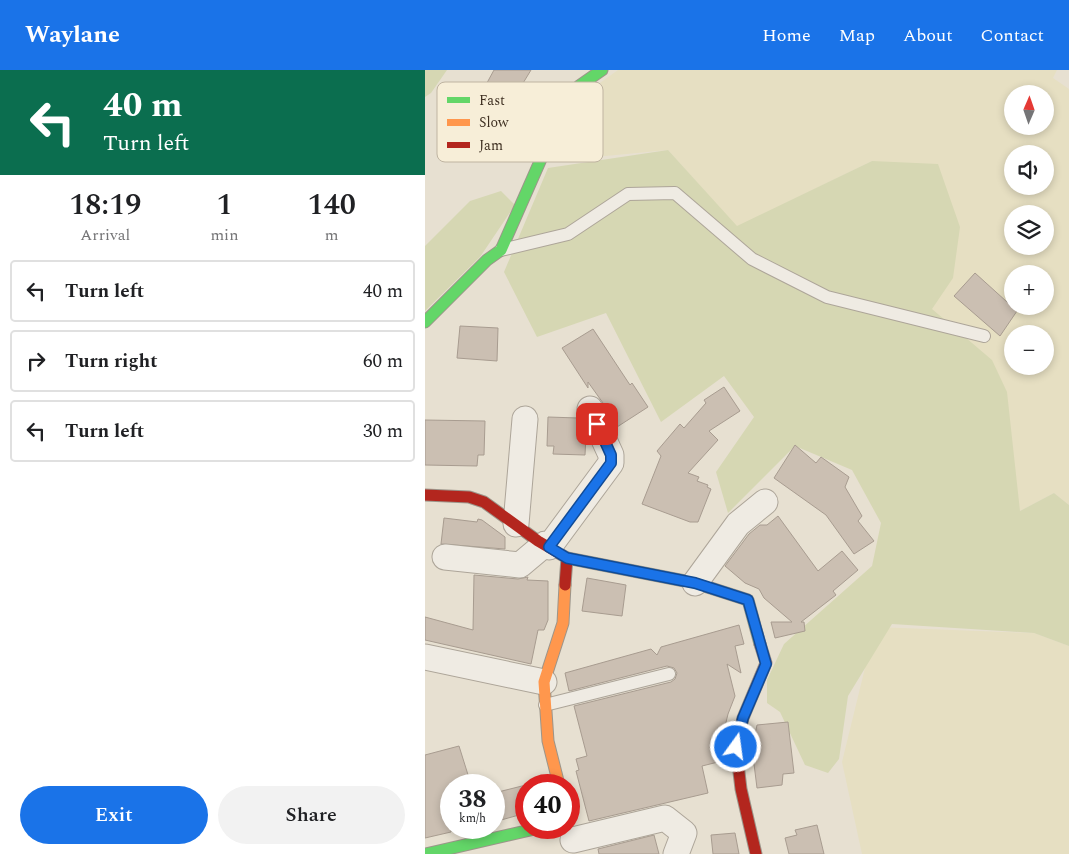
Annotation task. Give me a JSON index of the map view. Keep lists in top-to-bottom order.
{
  "legend": ["Fast", "Slow", "Jam"],
  "north": "top",
  "page": {
    "header": "Waylane",
    "nav": [
      "Home",
      "Map",
      "About",
      "Contact"
    ],
    "turn": ["40 m", "Turn left"],
    "map_buttons": ["+", "−"],
    "eta": [
      "18:19",
      "Arrival",
      "1",
      "min",
      "140",
      "m"
    ],
    "list": [
      {
        "name": "Turn left",
        "value": "40 m"
      },
      {
        "name": "Turn right",
        "value": "60 m"
      },
      {
        "name": "Turn left",
        "value": "30 m"
      }
    ],
    "speed": "38 km/h",
    "limit": "40",
    "buttons": ["Exit", "Share"]
  }
}
